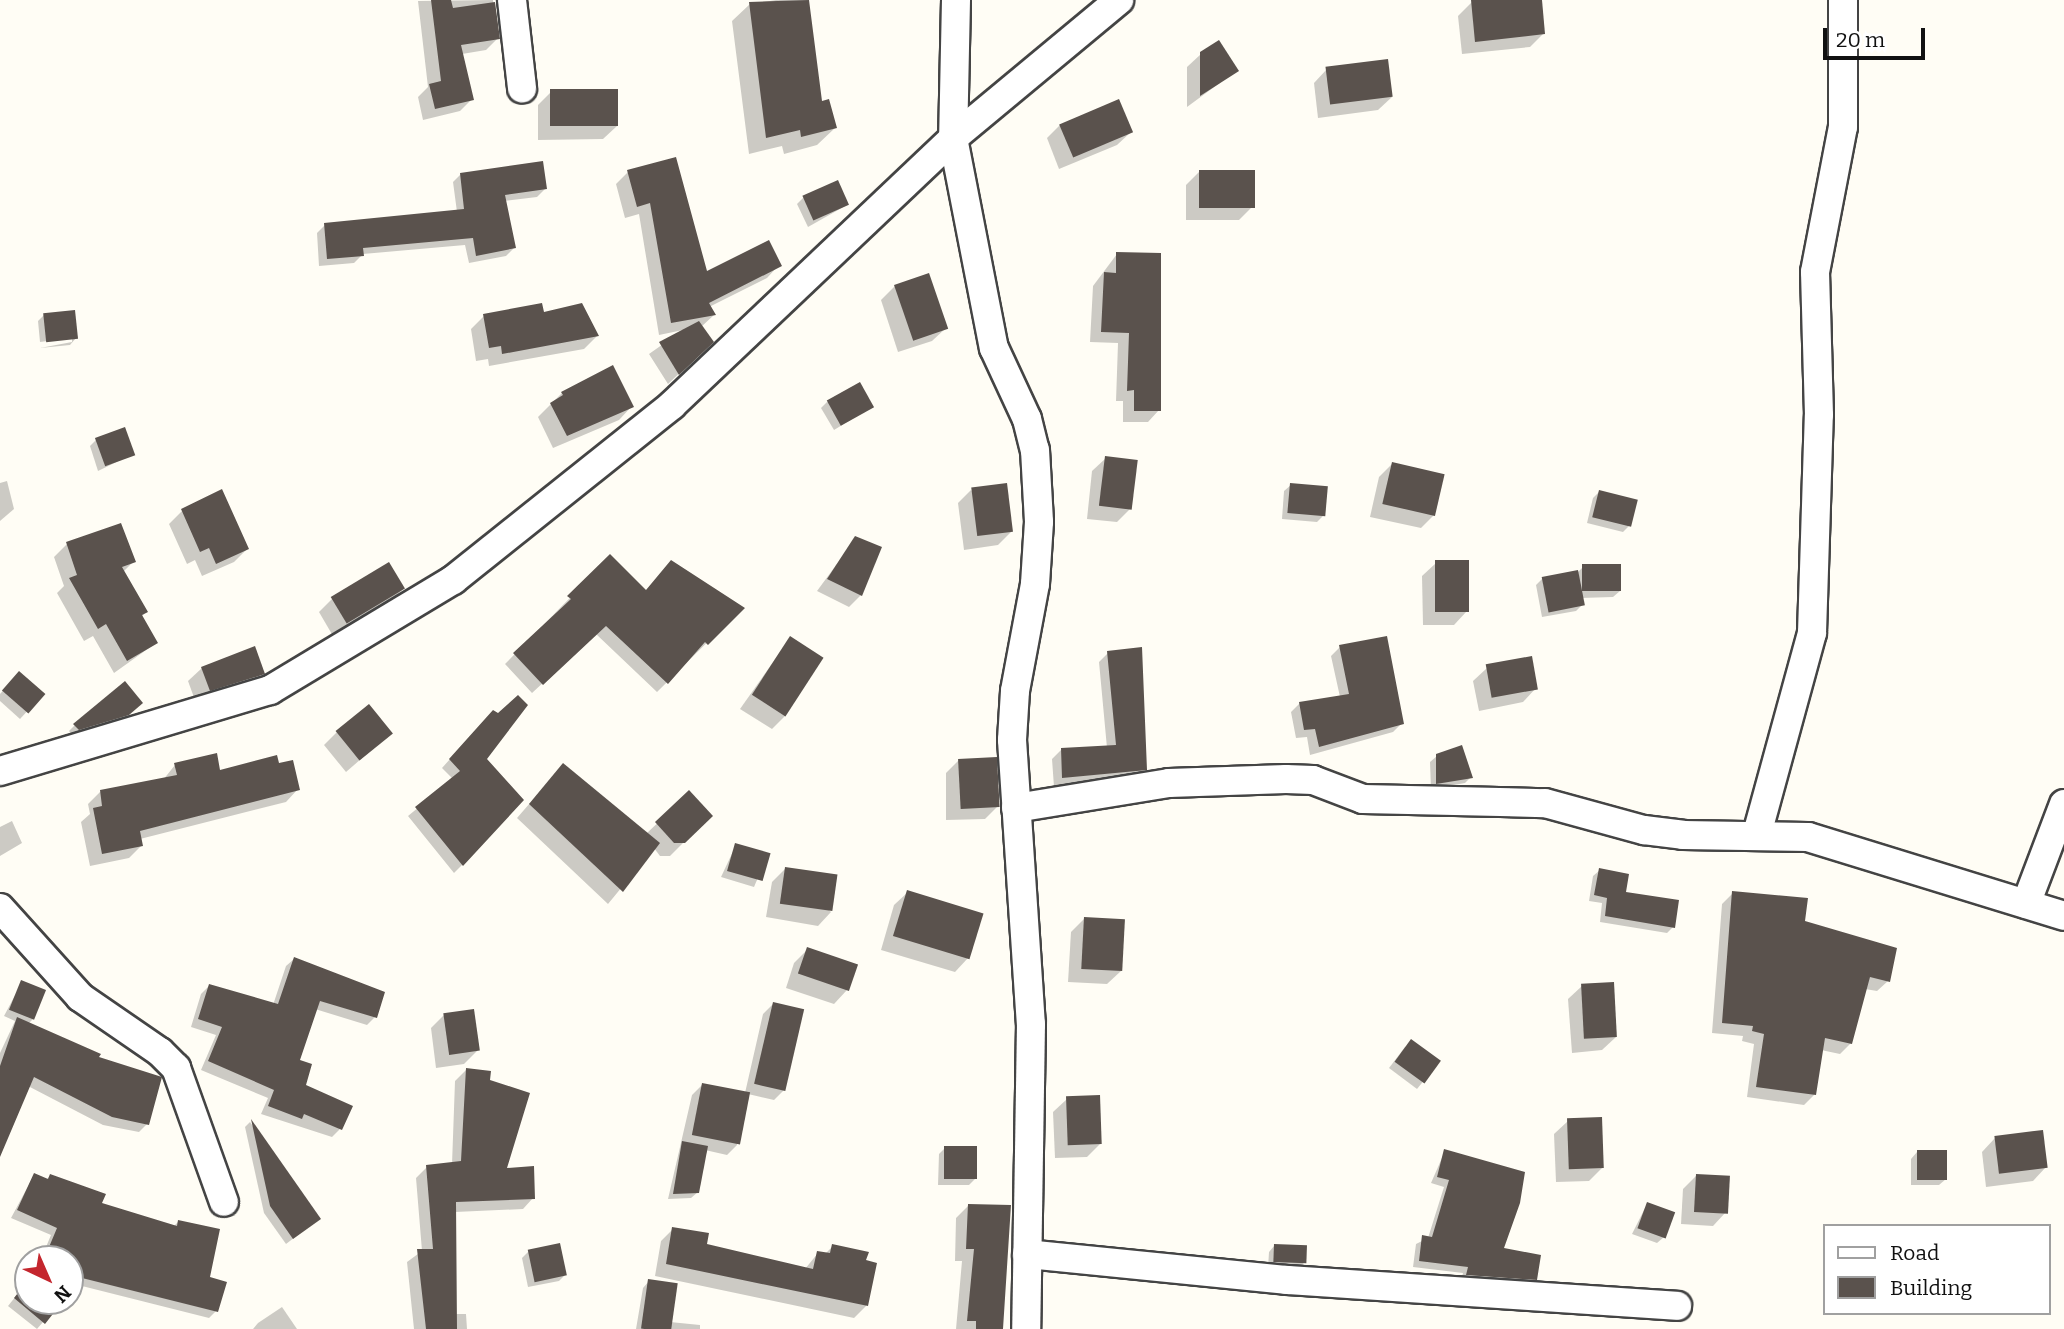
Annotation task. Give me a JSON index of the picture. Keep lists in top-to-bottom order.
{
  "legend": ["Road", "Building"],
  "scale_bar": "20 m",
  "north": "bottom right"
}
